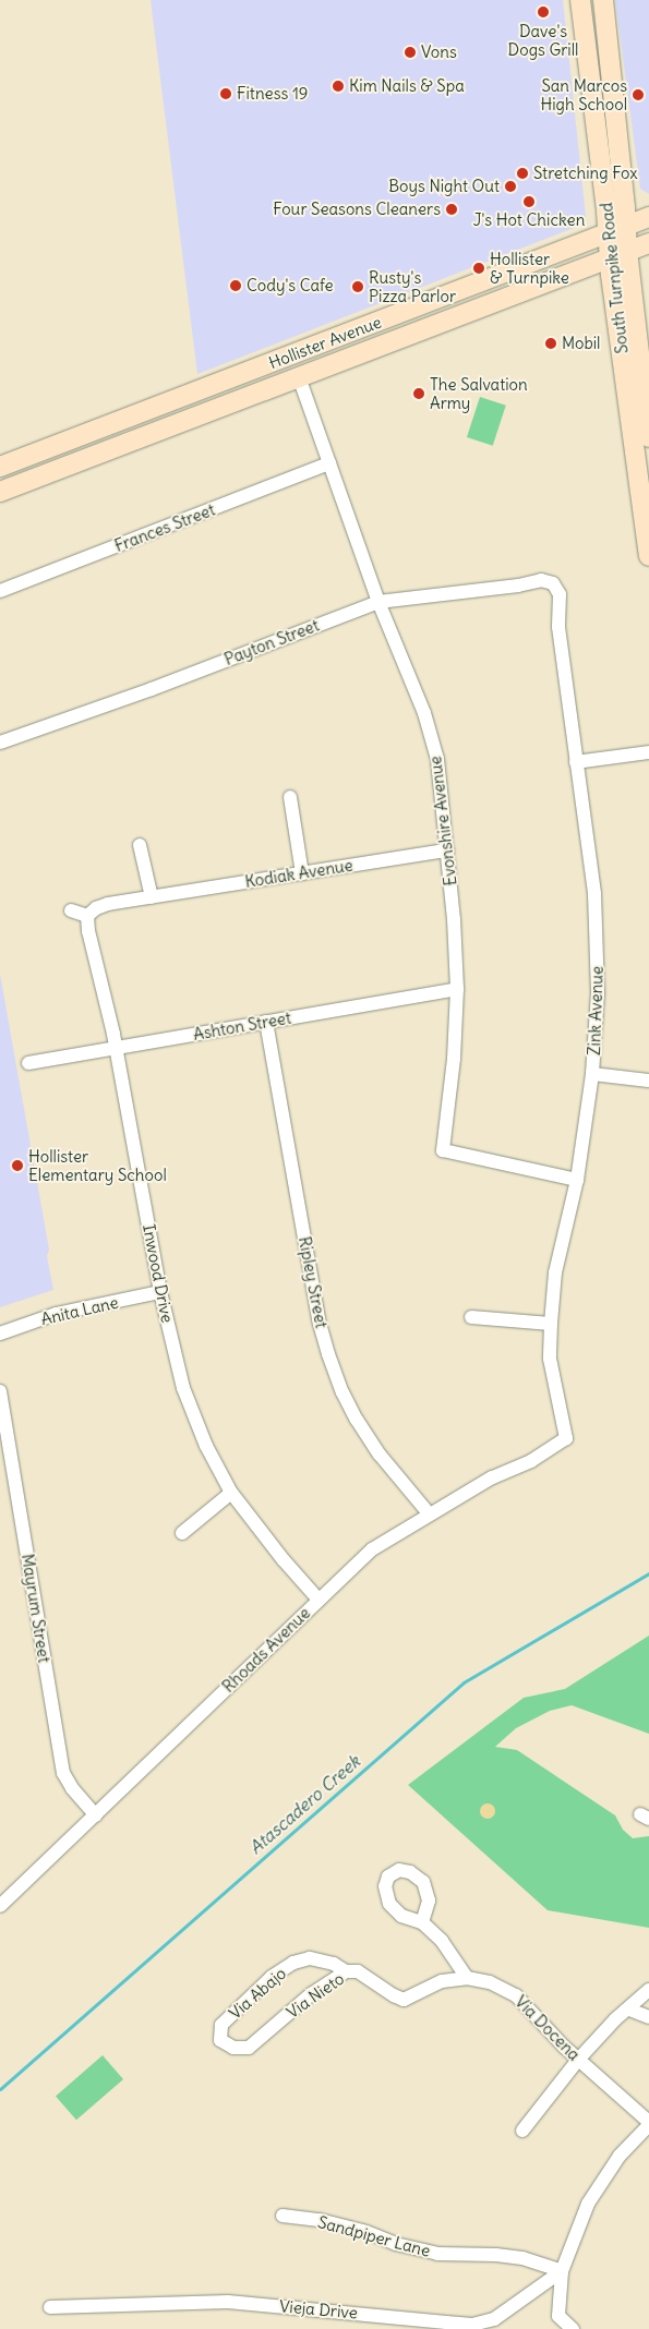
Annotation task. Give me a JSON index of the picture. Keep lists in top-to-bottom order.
{
  "streets": {
    "main road": ["South Turnpike Road", "Hollister Avenue"],
    "street": [
      "Frances Street",
      "Payton Street",
      "Evonshire Avenue",
      "Kodiak Avenue",
      "Zink Avenue",
      "Ashton Street",
      "Inwood Drive",
      "Ripley Street",
      "Anita Lane",
      "Mayrum Street",
      "Rhoads Avenue",
      "Via Abajo",
      "Via Nieto",
      "Via Docena",
      "Sandpiper Lane",
      "Vieja Drive"
    ]
  },
  "crossings": [
    ["South Turnpike Road", "Hollister Avenue"],
    ["Hollister Avenue", "Evonshire Avenue"],
    ["Frances Street", "Evonshire Avenue"],
    ["Payton Street", "Evonshire Avenue"],
    ["Payton Street", "Zink Avenue"],
    ["Evonshire Avenue", "Kodiak Avenue"],
    ["Evonshire Avenue", "Zink Avenue"],
    ["Evonshire Avenue", "Ashton Street"],
    ["Kodiak Avenue", "Inwood Drive"],
    ["Zink Avenue", "Rhoads Avenue"],
    ["Ashton Street", "Inwood Drive"],
    ["Ashton Street", "Ripley Street"],
    ["Inwood Drive", "Anita Lane"],
    ["Inwood Drive", "Rhoads Avenue"],
    ["Ripley Street", "Rhoads Avenue"],
    ["Mayrum Street", "Rhoads Avenue"],
    ["Via Abajo", "Via Nieto"],
    ["Via Nieto", "Via Docena"],
    ["Sandpiper Lane", "Vieja Drive"]
  ],
  "water": ["Atascadero Creek"],
  "places": [
    "Dave's Dogs Grill",
    "Vons",
    "Kim Nails & Spa",
    "Fitness 19",
    "San Marcos High School",
    "Stretching Fox",
    "Boys Night Out",
    "J's Hot Chicken",
    "Four Seasons Cleaners",
    "Hollister & Turnpike",
    "Cody's Cafe",
    "Rusty's Pizza Parlor",
    "Mobil",
    "The Salvation Army",
    "Hollister Elementary School"
  ]
}
